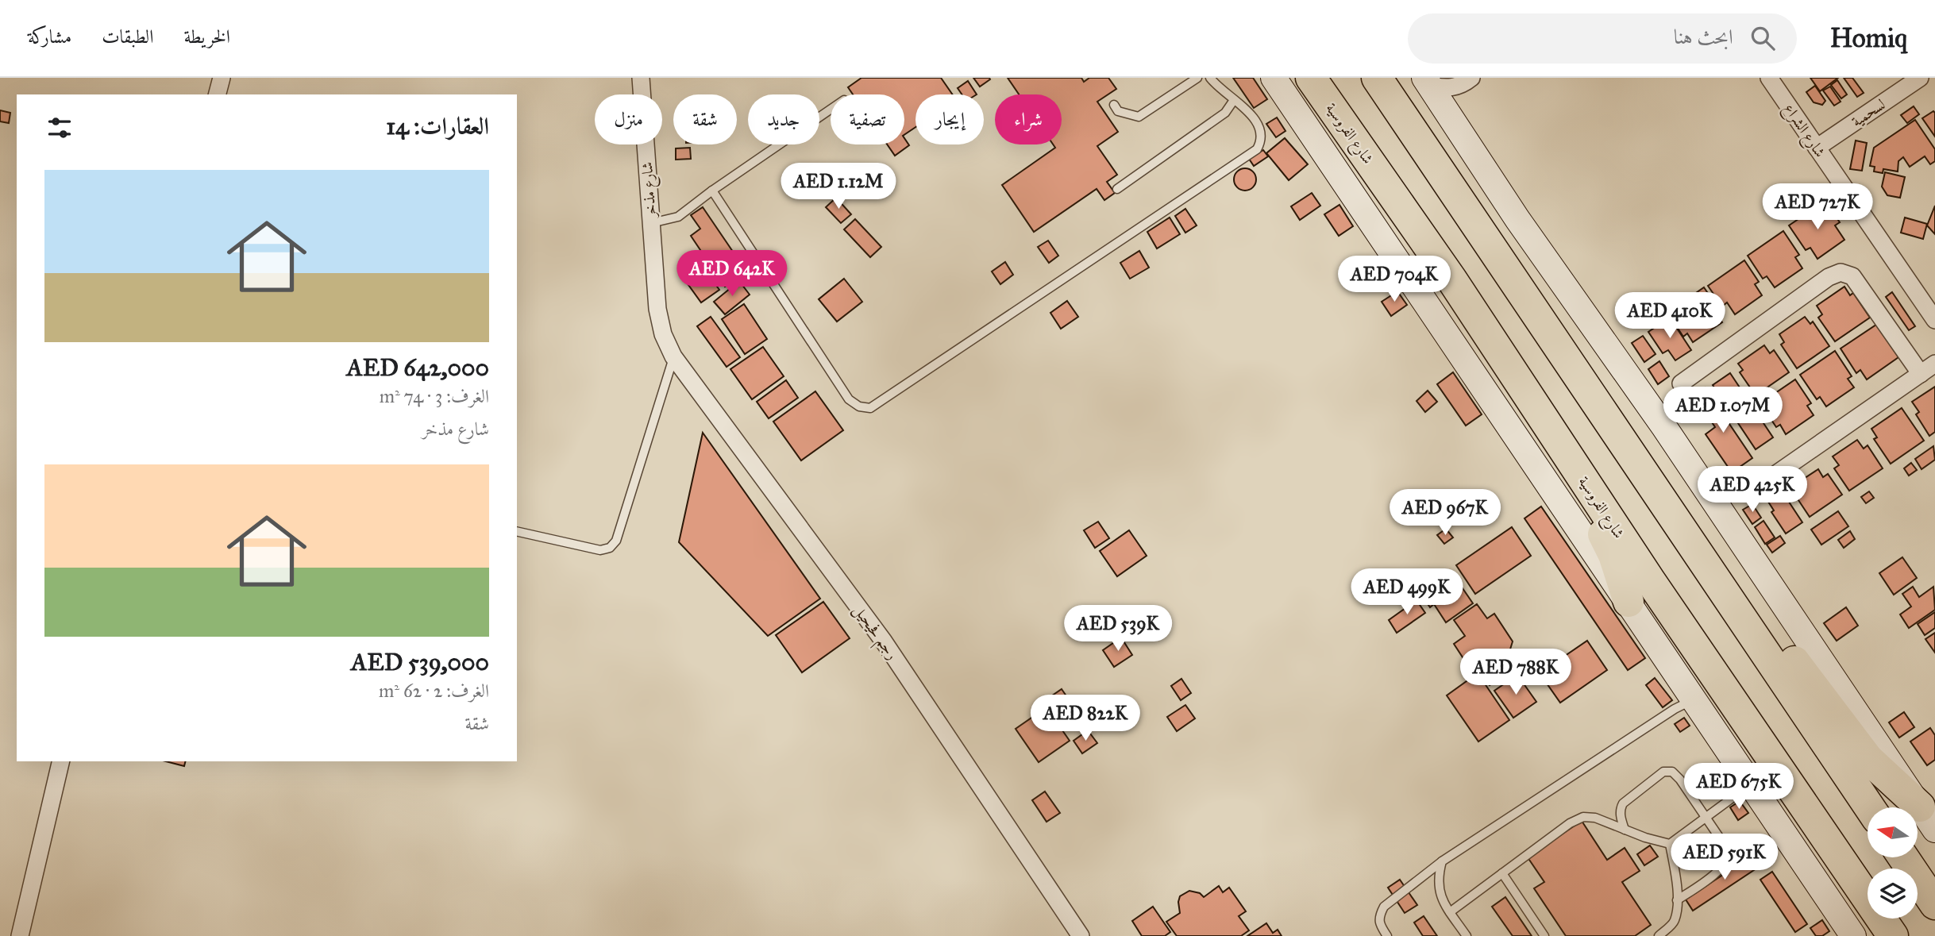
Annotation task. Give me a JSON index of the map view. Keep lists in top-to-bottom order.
{
  "streets": {
    "highway": ["شارع الفروسية"],
    "street": [
      "لسحمية",
      "شارع الشراع",
      "شارع مذخر",
      "رجم فحيحيل"
    ]
  },
  "crossings": [
    ["لسحمية", "شارع الشراع"],
    ["شارع مذخر", "رجم فحيحيل"]
  ],
  "north": "left",
  "page": {
    "header": "Homiq",
    "search": "ابحث هنا",
    "nav": ["الخريطة", "الطبقات", "مشاركة"],
    "chip": [
      "شراء",
      "إيجار",
      "تصفية",
      "جديد",
      "شقة",
      "منزل"
    ],
    "heading": "العقارات: 14",
    "list": [
      {
        "name": "AED 642,000",
        "note": "الغرف: 3 · 74 m² · شارع مذخر"
      },
      {
        "name": "AED 539,000",
        "note": "الغرف: 2 · 62 m² · شقة"
      }
    ],
    "price": [
      "AED 1.12M",
      "AED 727K",
      "AED 642K",
      "AED 704K",
      "AED 410K",
      "AED 1.07M",
      "AED 425K",
      "AED 967K",
      "AED 499K",
      "AED 539K",
      "AED 788K",
      "AED 822K",
      "AED 675K",
      "AED 591K"
    ]
  }
}
